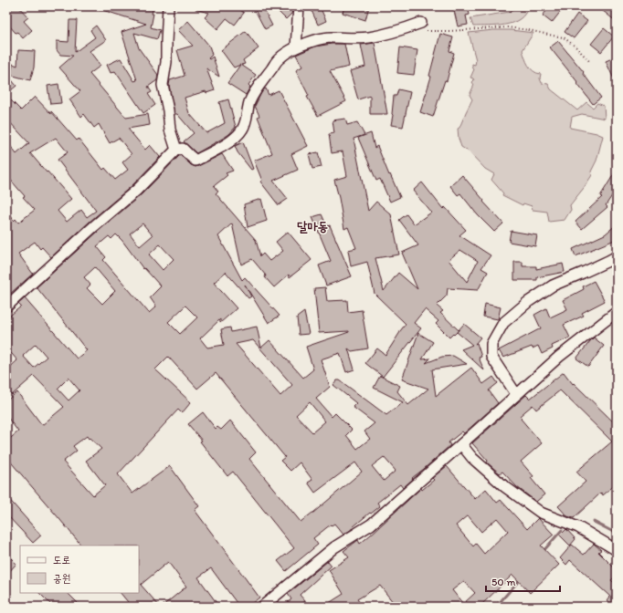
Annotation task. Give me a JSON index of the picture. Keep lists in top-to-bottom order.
{
  "districts": ["달마동"],
  "legend": ["도로", "공원"],
  "scale_bar": "50 m"
}
